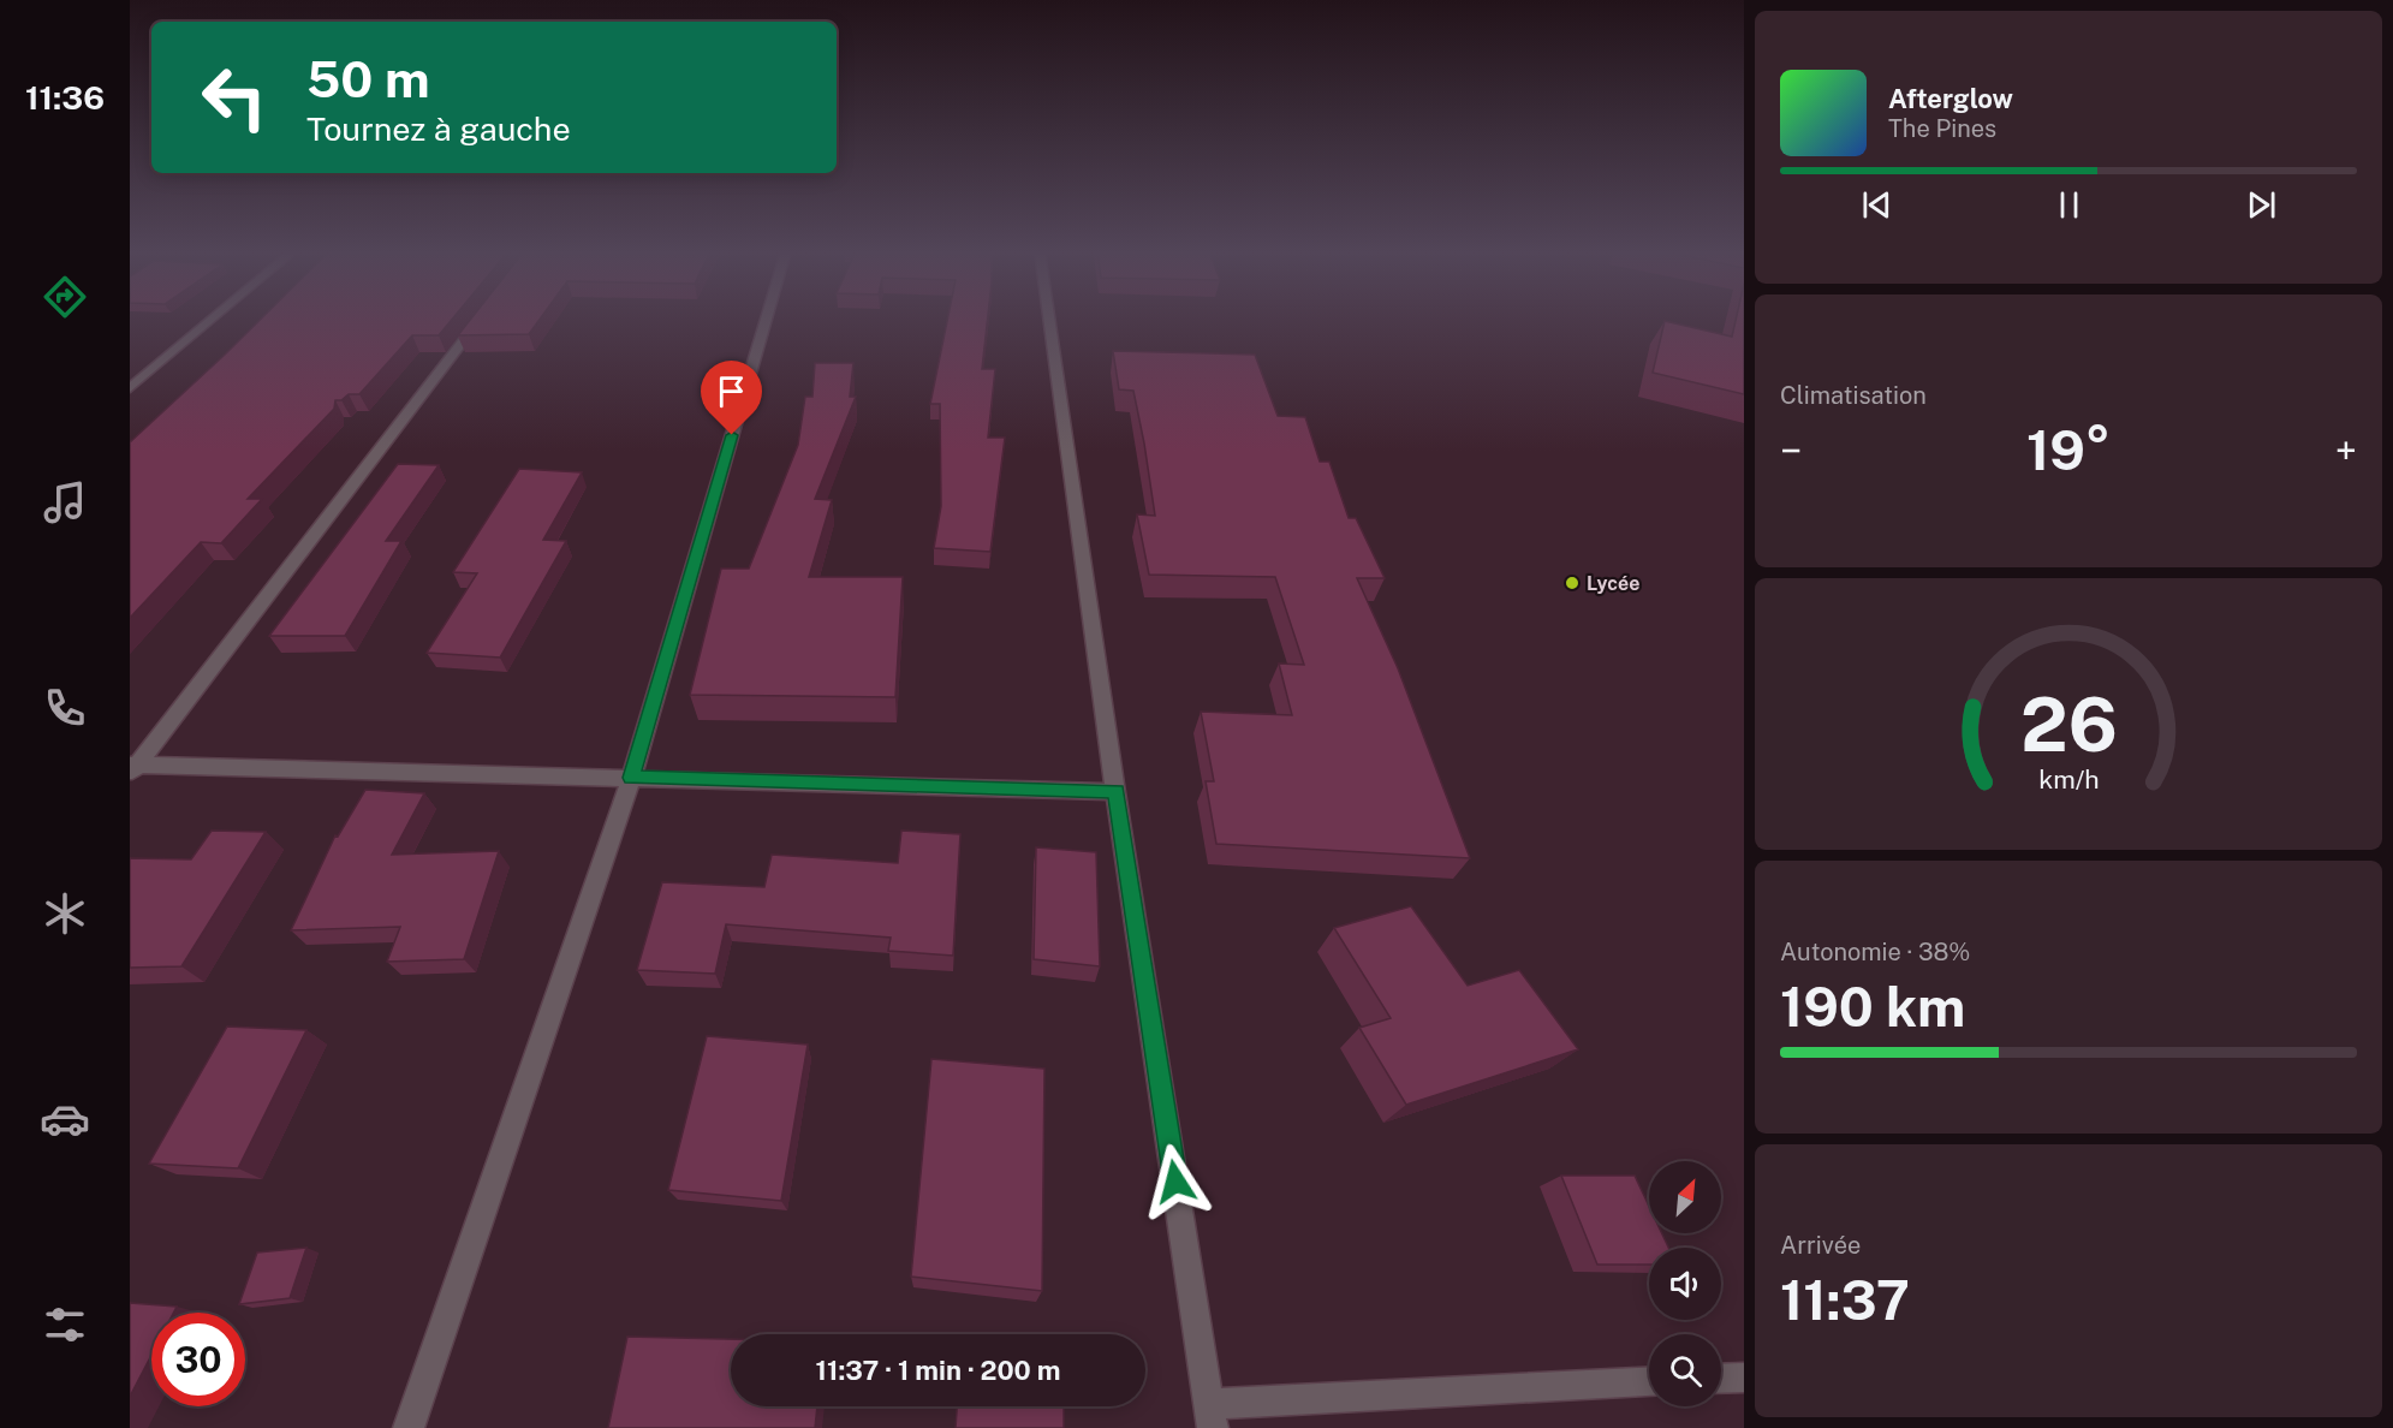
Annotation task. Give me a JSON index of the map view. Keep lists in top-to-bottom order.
{
  "places": ["Lycée"],
  "north": "top right",
  "page": {
    "tabs": "11:36",
    "turn": ["50 m", "Tournez à gauche"],
    "song": ["Afterglow", "The Pines"],
    "tile": [
      "Climatisation",
      ["Autonomie · 38%", "190 km"],
      ["Arrivée", "11:37"]
    ],
    "heat": ["−", "19°", "+"],
    "limit": "30",
    "trip": "11:37 · 1 min · 200 m",
    "gauge": ["26", "km/h"]
  }
}
